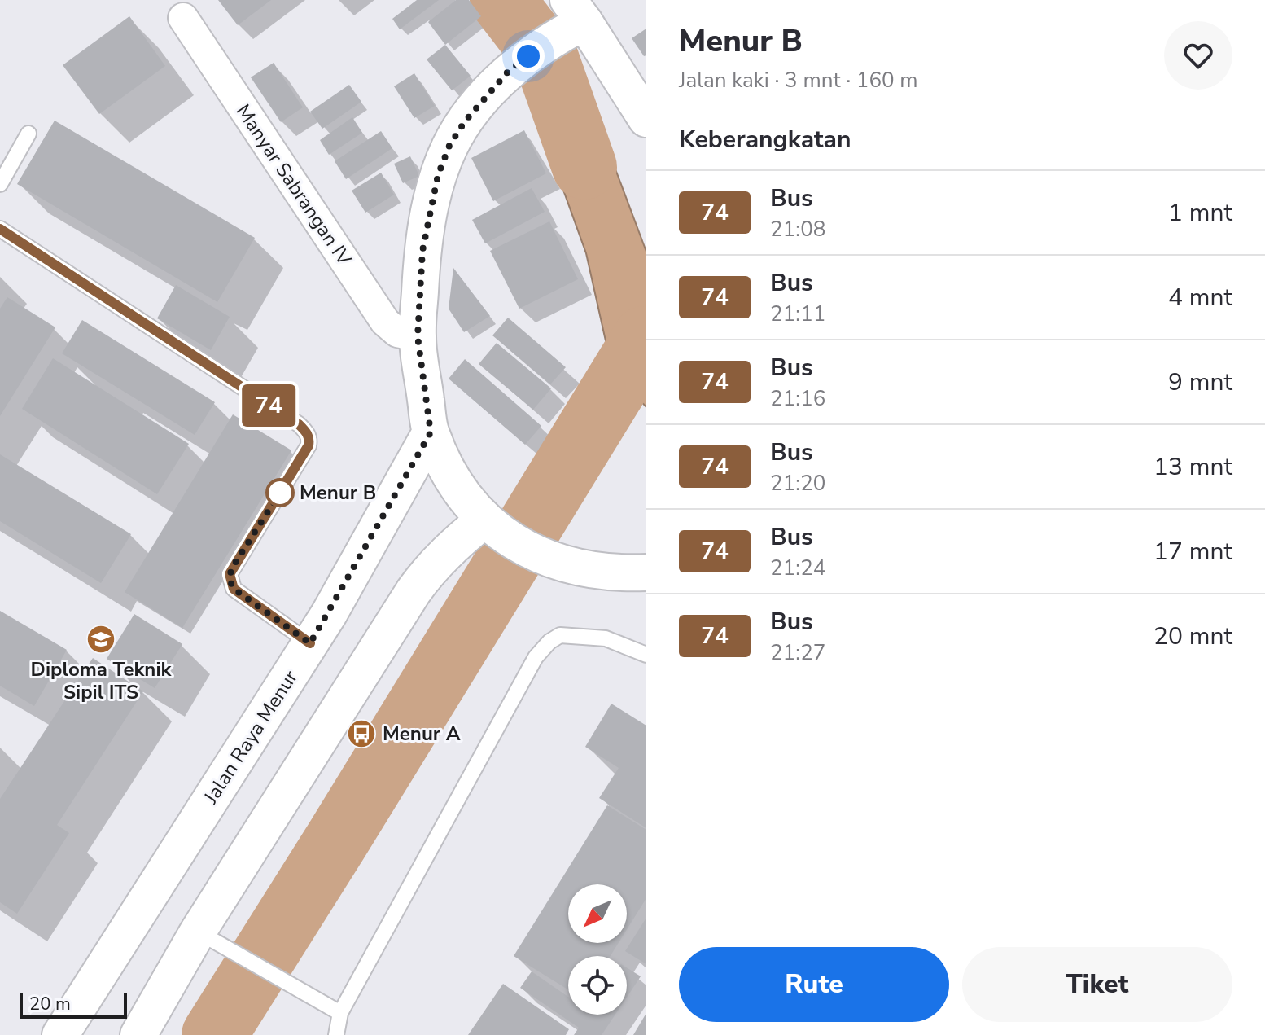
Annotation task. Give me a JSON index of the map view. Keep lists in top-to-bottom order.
{
  "streets": {
    "main road": ["Jalan Raya Menur"],
    "street": ["Manyar Sabrangan IV"]
  },
  "places": {
    "other": ["Menur B"],
    "school or university": ["Diploma Teknik Sipil ITS"],
    "bus stop": ["Menur A"]
  },
  "lines": ["bus line 74"],
  "scale_bar": "20 m",
  "north": "bottom left",
  "page": {
    "on_map": "74",
    "heading": [
      ["Menur B", "Jalan kaki · 3 mnt · 160 m"],
      "Keberangkatan"
    ],
    "list": [
      {
        "mark": "74",
        "name": "Bus",
        "note": "21:08",
        "value": "1 mnt"
      },
      {
        "mark": "74",
        "name": "Bus",
        "note": "21:11",
        "value": "4 mnt"
      },
      {
        "mark": "74",
        "name": "Bus",
        "note": "21:16",
        "value": "9 mnt"
      },
      {
        "mark": "74",
        "name": "Bus",
        "note": "21:20",
        "value": "13 mnt"
      },
      {
        "mark": "74",
        "name": "Bus",
        "note": "21:24",
        "value": "17 mnt"
      },
      {
        "mark": "74",
        "name": "Bus",
        "note": "21:27",
        "value": "20 mnt"
      }
    ],
    "buttons": ["Rute", "Tiket"],
    "scale": "20 m"
  }
}
